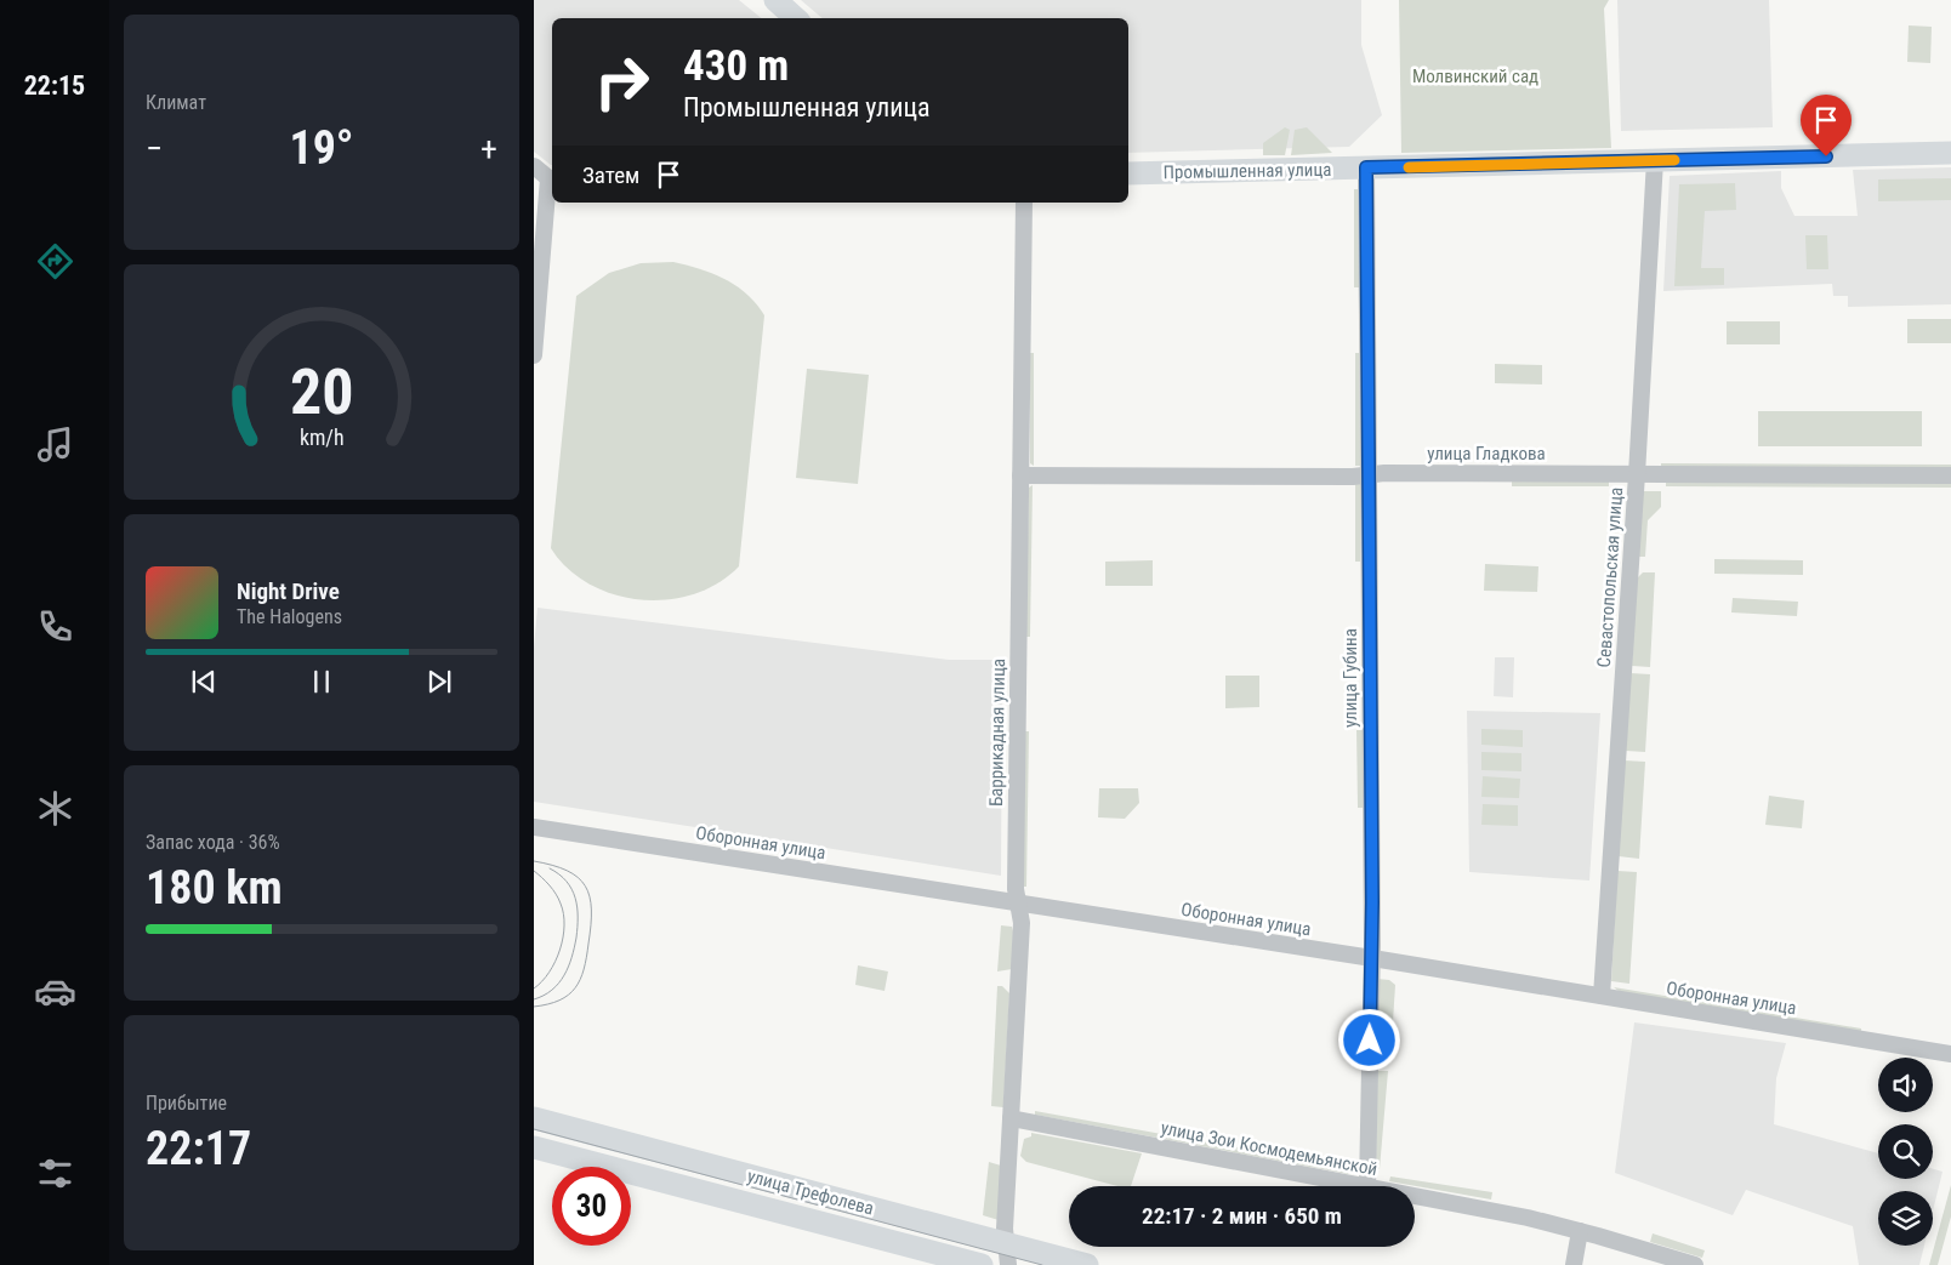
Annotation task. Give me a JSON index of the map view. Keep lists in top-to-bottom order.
{
  "streets": {
    "street": [
      "Промышленная улица",
      "улица Гладкова",
      "Севастопольская улица",
      "улица Губина",
      "Баррикадная улица",
      "Оборонная улица",
      "улица Зои Космодемьянской",
      "улица Трефолева"
    ]
  },
  "crossings": [
    ["Промышленная улица", "Севастопольская улица"],
    ["Промышленная улица", "улица Губина"],
    ["улица Гладкова", "Севастопольская улица"],
    ["улица Гладкова", "улица Губина"],
    ["улица Гладкова", "Баррикадная улица"],
    ["Севастопольская улица", "Оборонная улица"],
    ["улица Губина", "Оборонная улица"],
    ["Баррикадная улица", "Оборонная улица"],
    ["Баррикадная улица", "улица Зои Космодемьянской"],
    ["Баррикадная улица", "улица Трефолева"]
  ],
  "parks": ["Молвинский сад"],
  "page": {
    "tabs": "22:15",
    "tile": [
      "Климат",
      ["Запас хода · 36%", "180 km"],
      ["Прибытие", "22:17"]
    ],
    "turn": ["430 m", "Промышленная улица"],
    "heat": ["−", "19°", "+"],
    "then": "Затем",
    "song": ["Night Drive", "The Halogens"],
    "limit": "30",
    "trip": "22:17 · 2 мин · 650 m",
    "gauge": ["20", "km/h"]
  }
}
